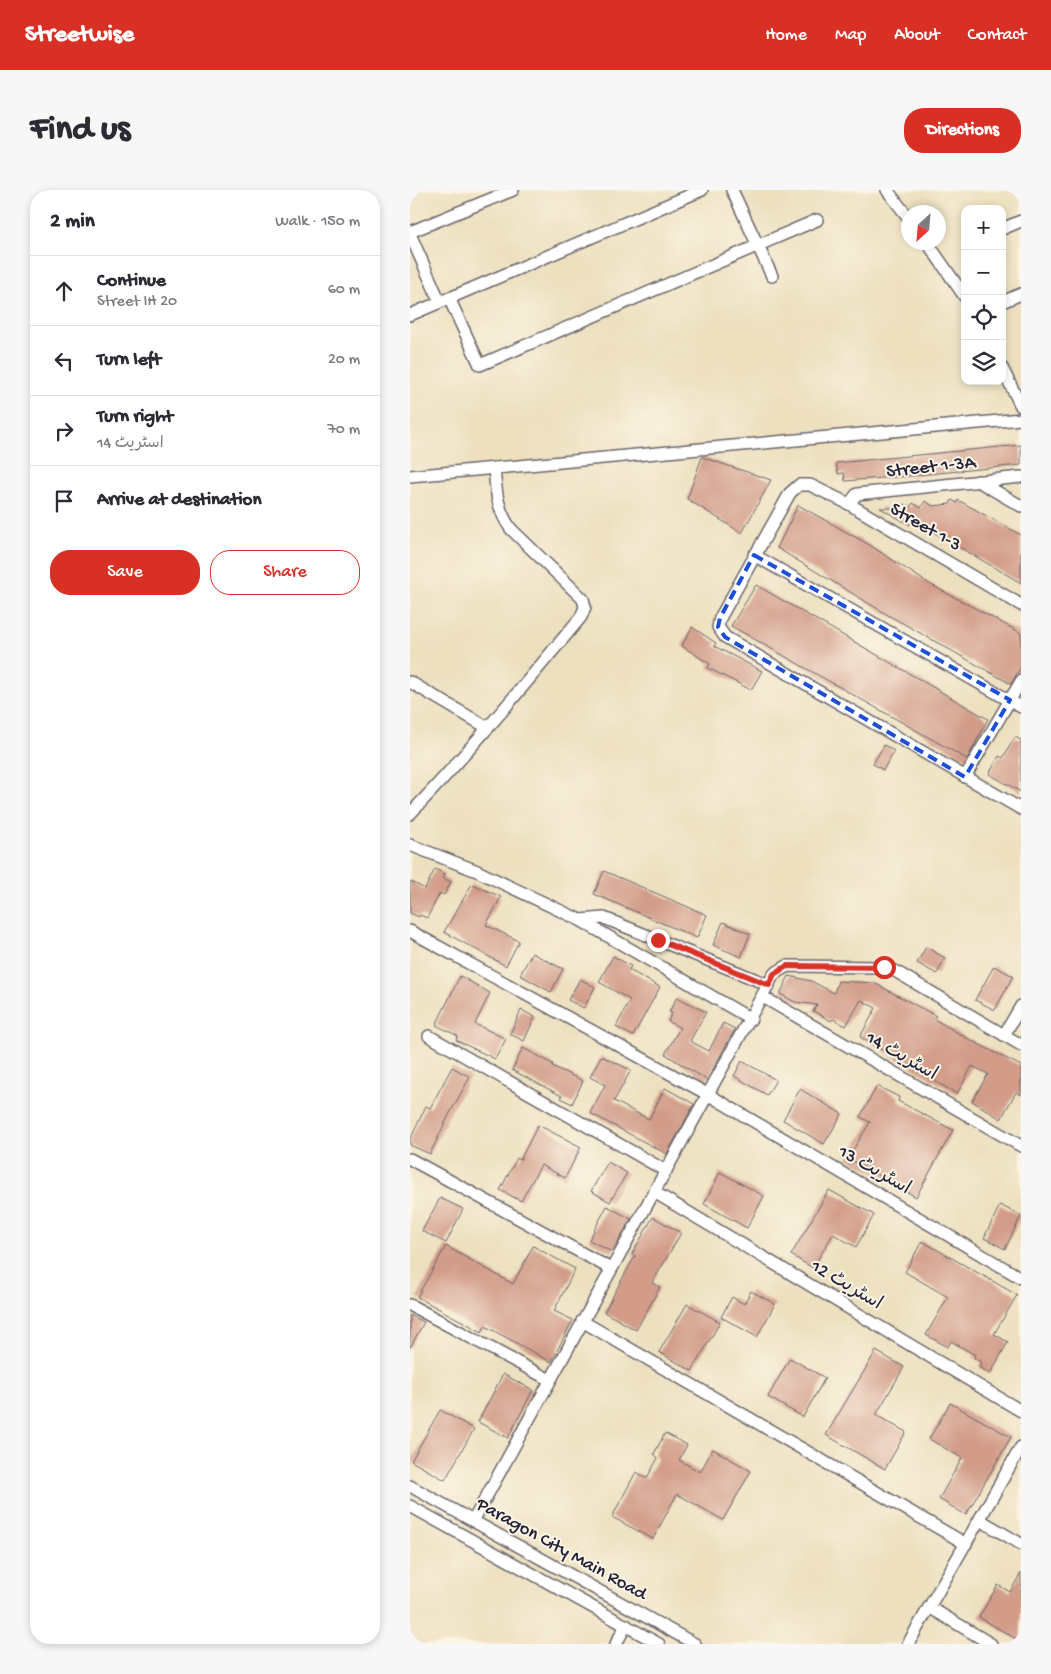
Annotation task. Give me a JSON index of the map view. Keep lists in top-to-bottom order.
{
  "streets": {
    "street": [
      "Street 1-3A",
      "Street 1-3",
      "اسٹریٹ 14",
      "اسٹریٹ 13",
      "اسٹریٹ 12",
      "Paragon City Main Road"
    ]
  },
  "crossings": [
    ["Street 1-3A", "Street 1-3"]
  ],
  "north": "bottom left",
  "page": {
    "header": "Streetwise",
    "nav": [
      "Home",
      "Map",
      "About",
      "Contact"
    ],
    "buttons": [
      "Directions",
      ["Save", "Share"]
    ],
    "title": "Find us",
    "heading": ["2 min", "Walk · 150 m"],
    "map_buttons": ["+", "−"],
    "list": [
      ["Continue", "Street IH 20", "60 m"],
      ["Turn left", "20 m"],
      ["Turn right", "اسٹریٹ 14", "70 m"],
      "Arrive at destination"
    ]
  }
}
